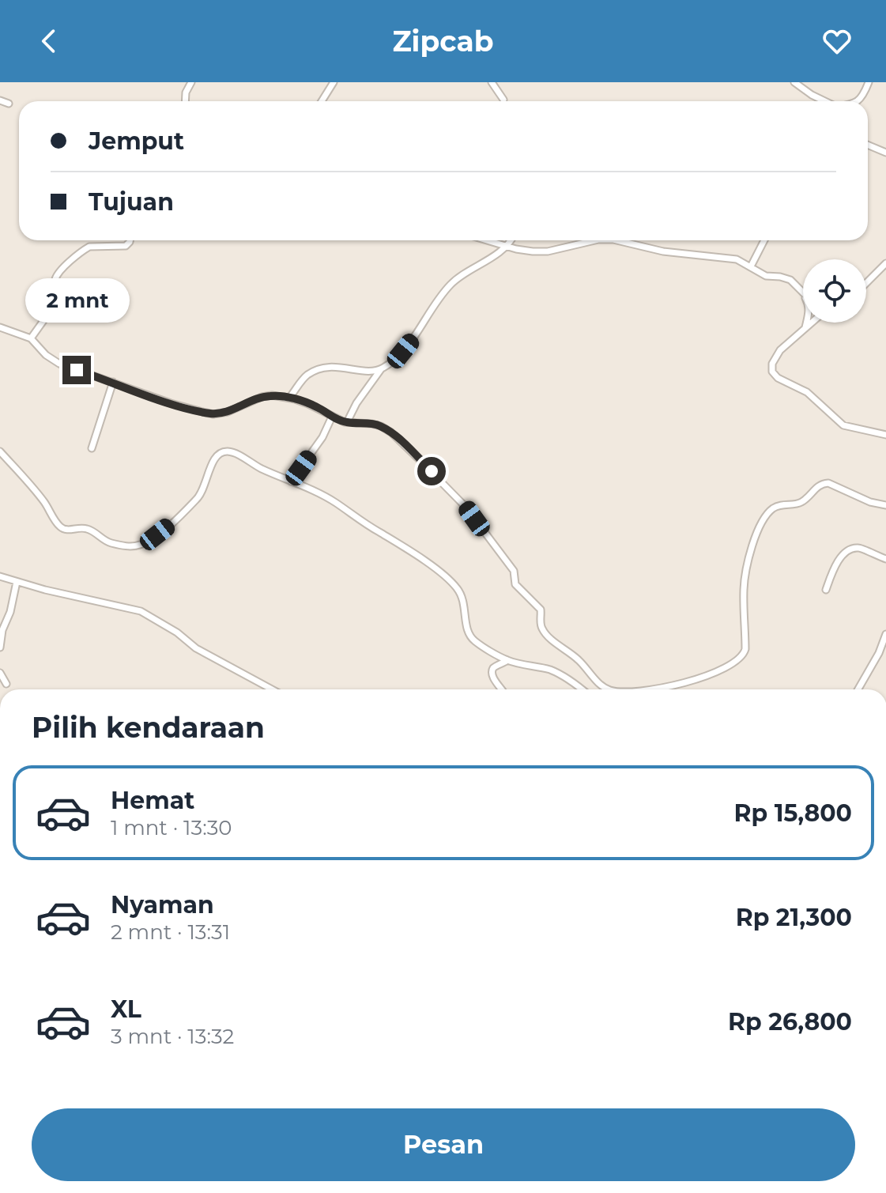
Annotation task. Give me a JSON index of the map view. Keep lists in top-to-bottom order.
{
  "page": {
    "header": "Zipcab",
    "banner": ["Jemput", "Tujuan"],
    "bubble": "2 mnt",
    "heading": "Pilih kendaraan",
    "list": [
      {
        "name": "Hemat",
        "note": "1 mnt · 13:30",
        "value": "Rp 15,800"
      },
      {
        "name": "Nyaman",
        "note": "2 mnt · 13:31",
        "value": "Rp 21,300"
      },
      {
        "name": "XL",
        "note": "3 mnt · 13:32",
        "value": "Rp 26,800"
      }
    ],
    "buttons": "Pesan"
  }
}
